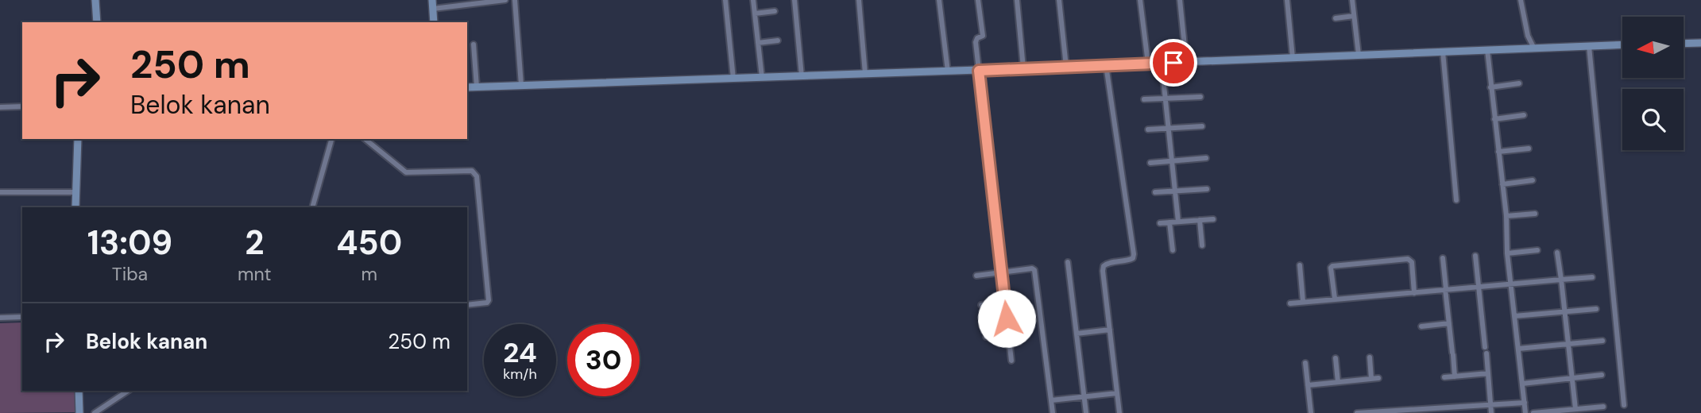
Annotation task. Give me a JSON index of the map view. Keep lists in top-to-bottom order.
{
  "north": "left",
  "page": {
    "turn": ["250 m", "Belok kanan"],
    "eta": [
      "13:09",
      "Tiba",
      "2",
      "mnt",
      "450",
      "m"
    ],
    "list": [
      {
        "name": "Belok kanan",
        "value": "250 m"
      }
    ],
    "speed": "24 km/h",
    "limit": "30"
  }
}
